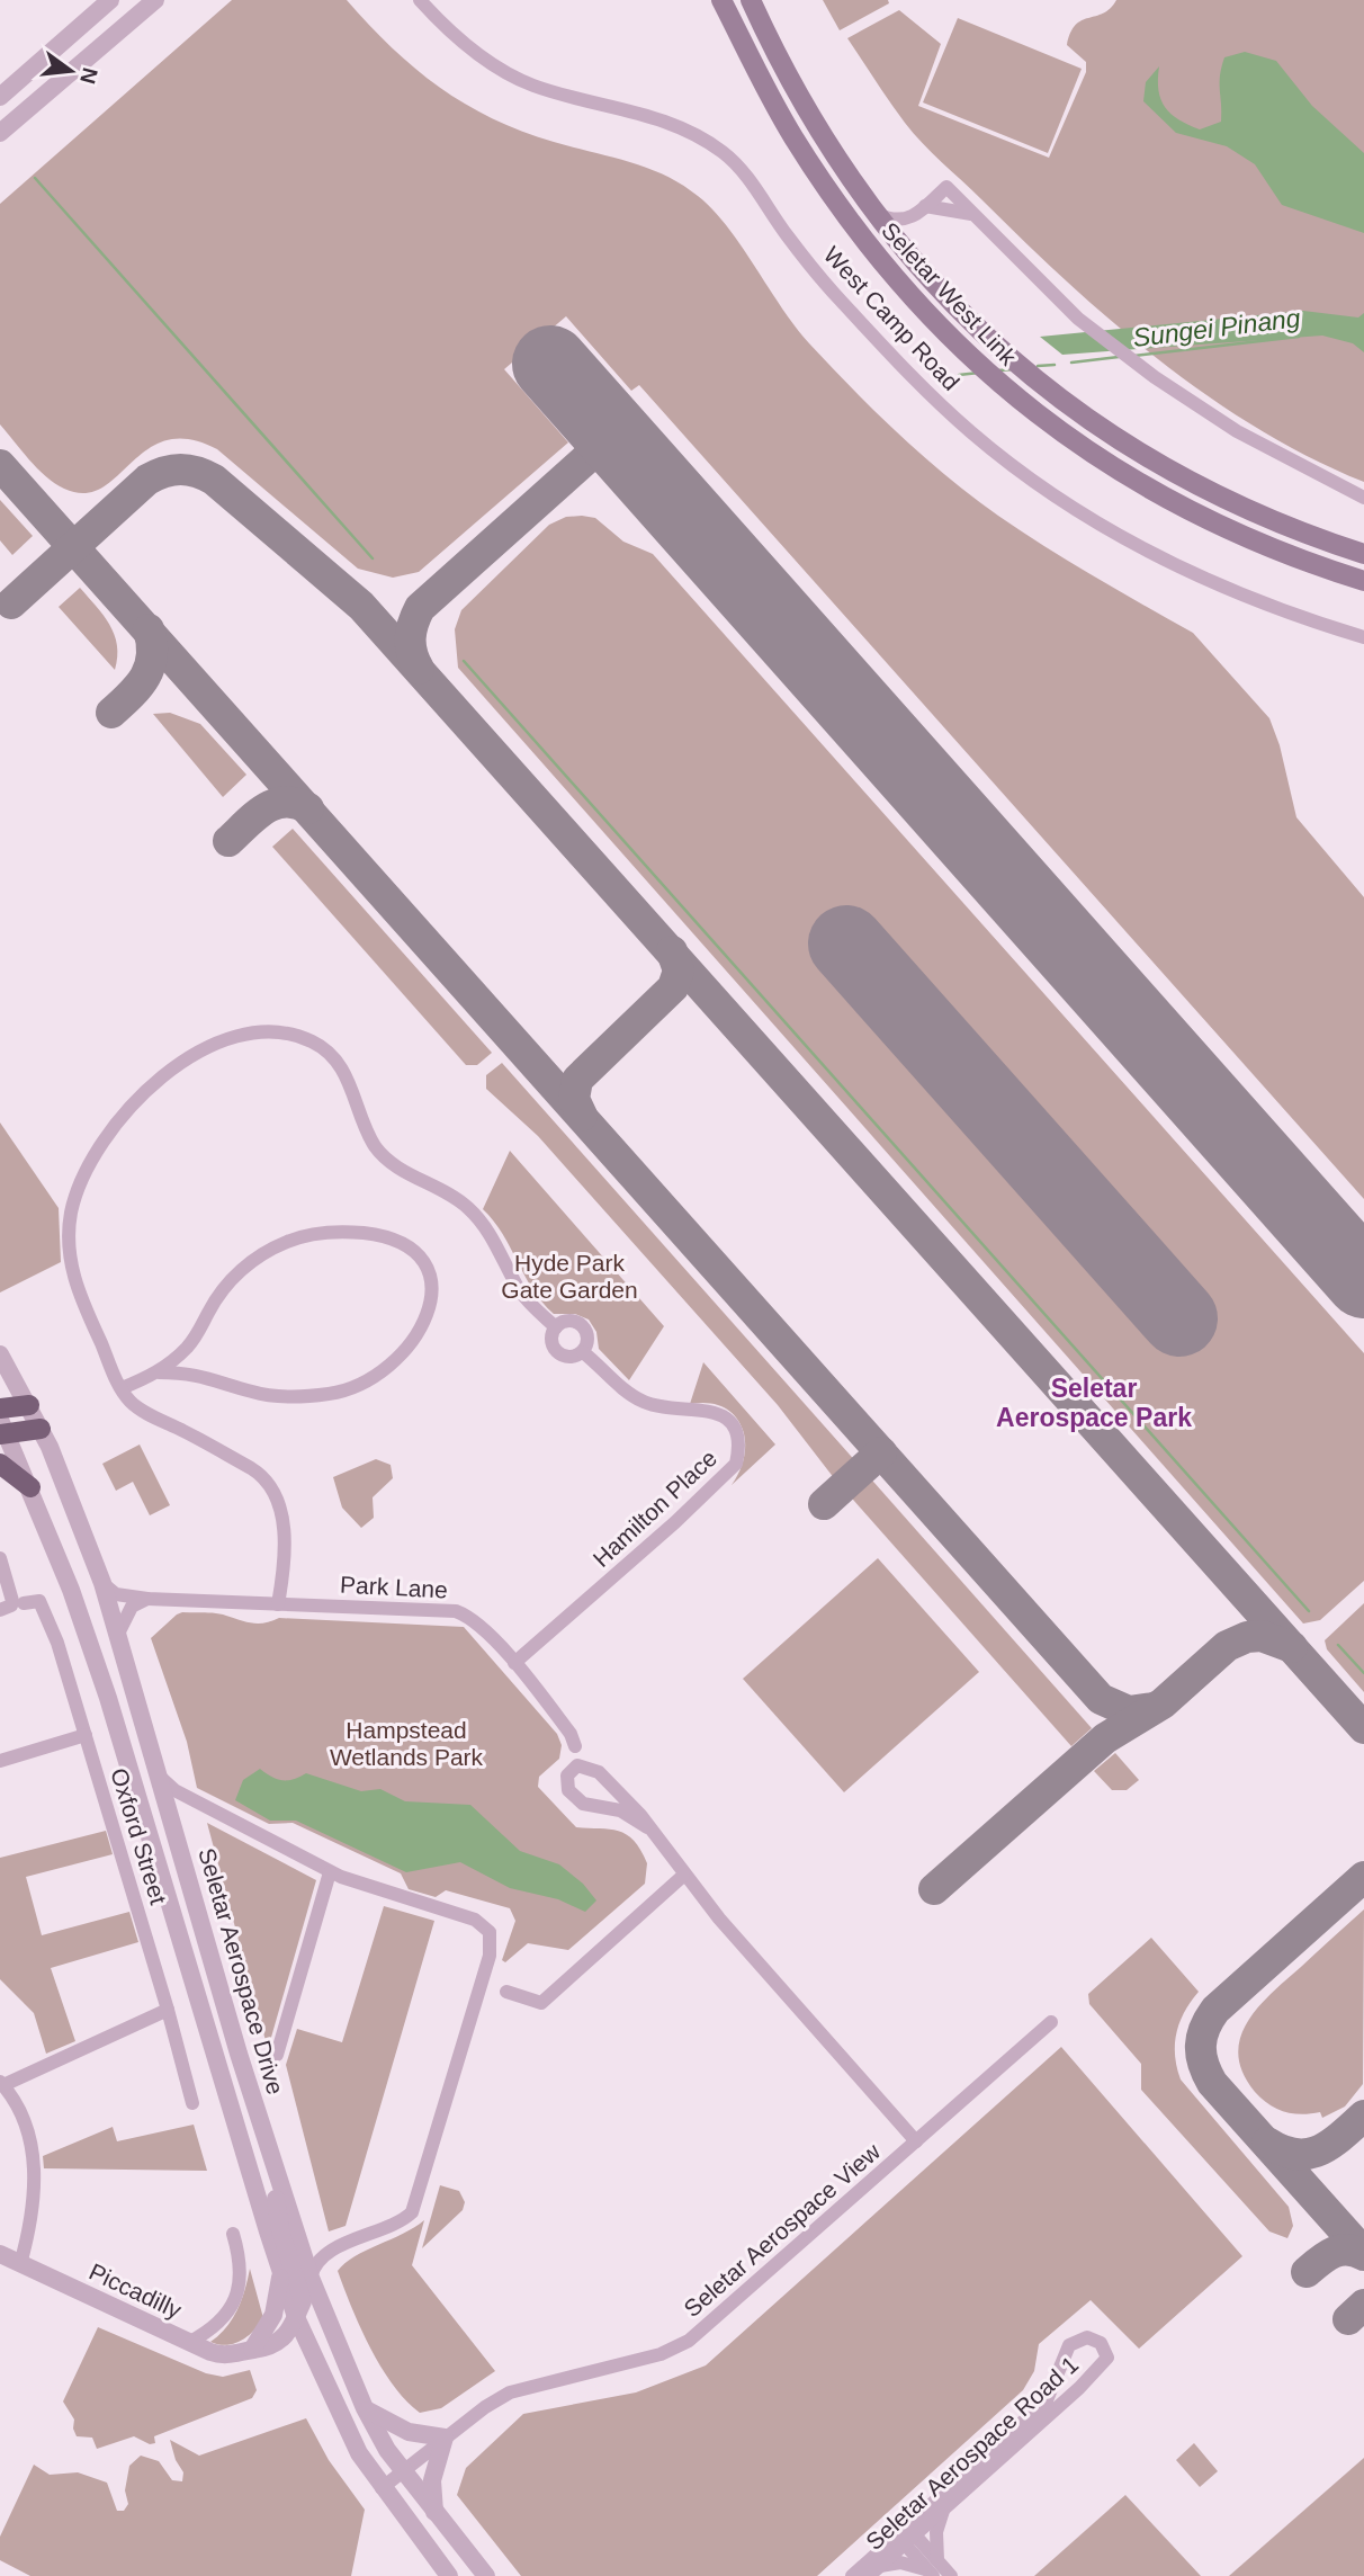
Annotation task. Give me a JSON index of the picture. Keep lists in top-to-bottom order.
{
  "streets": {
    "main road": ["Seletar West Link"],
    "street": [
      "West Camp Road",
      "Hamilton Place",
      "Park Lane",
      "Oxford Street",
      "Seletar Aerospace Drive",
      "Seletar Aerospace View",
      "Piccadilly",
      "Seletar Aerospace Road 1"
    ]
  },
  "crossings": [
    ["Hamilton Place", "Park Lane"],
    ["Park Lane", "Seletar Aerospace Drive"],
    ["Seletar Aerospace Drive", "Seletar Aerospace View"],
    ["Seletar Aerospace Drive", "Piccadilly"]
  ],
  "districts": ["Seletar Aerospace Park"],
  "water": ["Sungei Pinang"],
  "parks": ["Hyde Park Gate Garden", "Hampstead Wetlands Park"],
  "north": "right"
}
